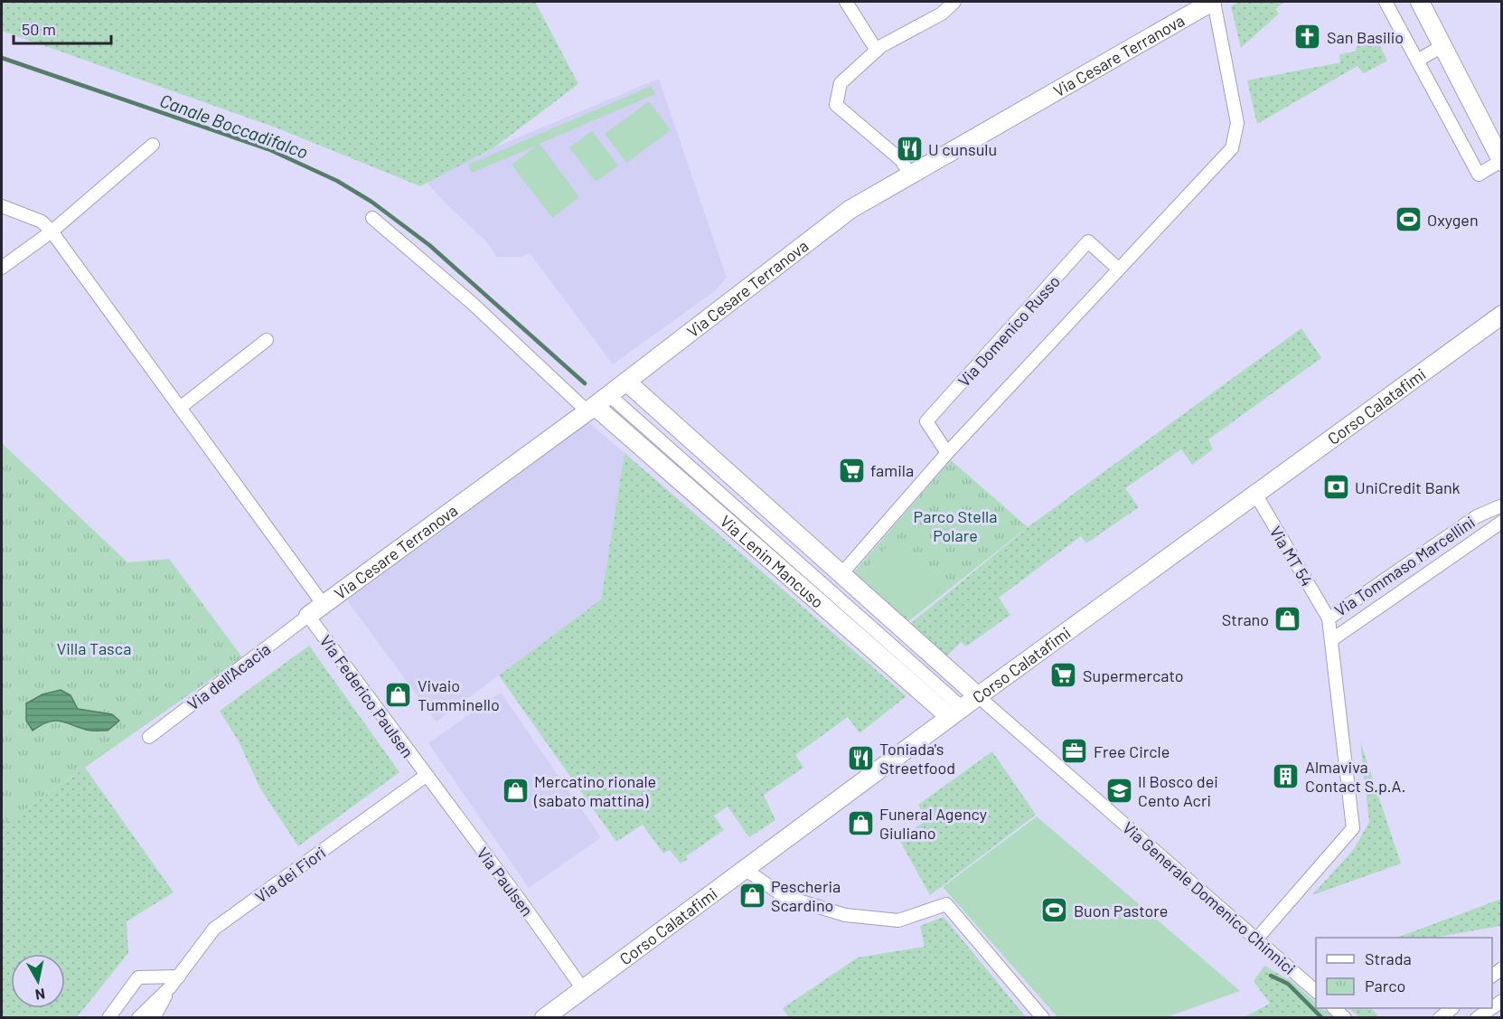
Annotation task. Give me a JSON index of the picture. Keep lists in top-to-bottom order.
{
  "streets": {
    "street": [
      "Via Cesare Terranova",
      "Via Domenico Russo",
      "Corso Calatafimi",
      "Via MT 54",
      "Via Lenin Mancuso",
      "Via Tommaso Marcellini",
      "Via dell'Acacia",
      "Via Federico Paulsen",
      "Via dei Fiori",
      "Via Paulsen",
      "Via Generale Domenico Chinnici"
    ]
  },
  "crossings": [
    ["Via Cesare Terranova", "Via Lenin Mancuso"],
    ["Via Cesare Terranova", "Via dell'Acacia"],
    ["Via Cesare Terranova", "Via Federico Paulsen"],
    ["Corso Calatafimi", "Via MT 54"],
    ["Corso Calatafimi", "Via Lenin Mancuso"],
    ["Corso Calatafimi", "Via Paulsen"],
    ["Corso Calatafimi", "Via Generale Domenico Chinnici"],
    ["Via MT 54", "Via Tommaso Marcellini"],
    ["Via Lenin Mancuso", "Via Generale Domenico Chinnici"],
    ["Via Tommaso Marcellini", "Via Generale Domenico Chinnici"],
    ["Via dell'Acacia", "Via Federico Paulsen"],
    ["Via Federico Paulsen", "Via dei Fiori"],
    ["Via Federico Paulsen", "Via Paulsen"],
    ["Via dei Fiori", "Via Paulsen"]
  ],
  "water": ["Canale Boccadifalco"],
  "parks": ["Parco Stella Polare", "Villa Tasca"],
  "places": {
    "church": ["San Basilio"],
    "restaurant": ["U cunsulu", "Toniada's Streetfood"],
    "sports": ["Oxygen", "Buon Pastore"],
    "supermarket": ["famila", "Supermercato"],
    "bank": ["UniCredit Bank"],
    "shop": [
      "Strano",
      "Vivaio Tumminello",
      "Mercatino rionale (sabato mattina)",
      "Funeral Agency Giuliano",
      "Pescheria Scardino"
    ],
    "office": ["Free Circle"],
    "building": ["Almaviva Contact S.p.A."],
    "school or university": ["Il Bosco dei Cento Acri"]
  },
  "legend": ["Strada", "Parco"],
  "scale_bar": "50 m",
  "north": "bottom"
}
